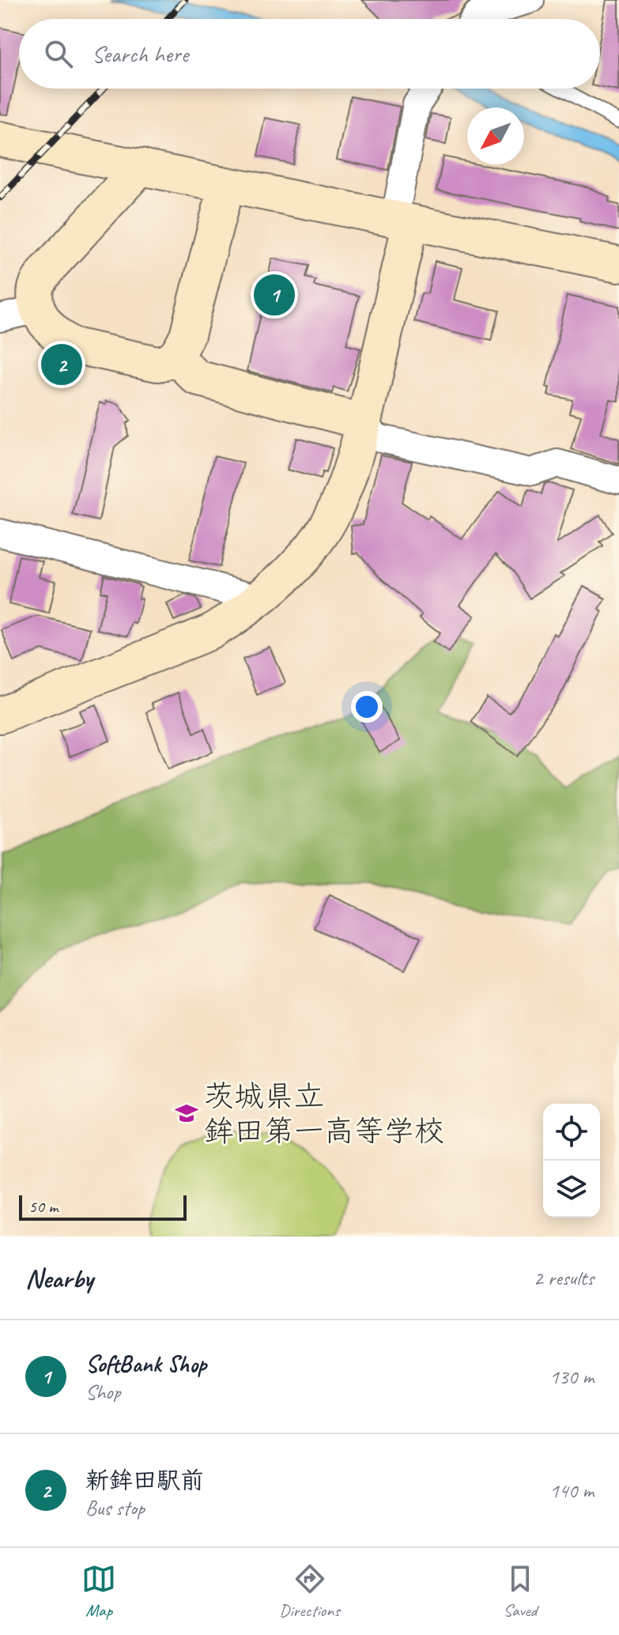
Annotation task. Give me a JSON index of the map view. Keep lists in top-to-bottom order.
{
  "places": {
    "school or university": ["茨城県立 鉾田第一高等学校"]
  },
  "scale_bar": "50 m",
  "north": "bottom left",
  "page": {
    "search": "Search here",
    "pins": ["1", "2"],
    "scale": "50 m",
    "heading": ["Nearby", "2 results"],
    "list": [
      {
        "mark": "1",
        "name": "SoftBank Shop",
        "note": "Shop",
        "value": "130 m"
      },
      {
        "mark": "2",
        "name": "新鉾田駅前",
        "note": "Bus stop",
        "value": "140 m"
      }
    ],
    "nav": ["Map", "Directions", "Saved"]
  }
}
